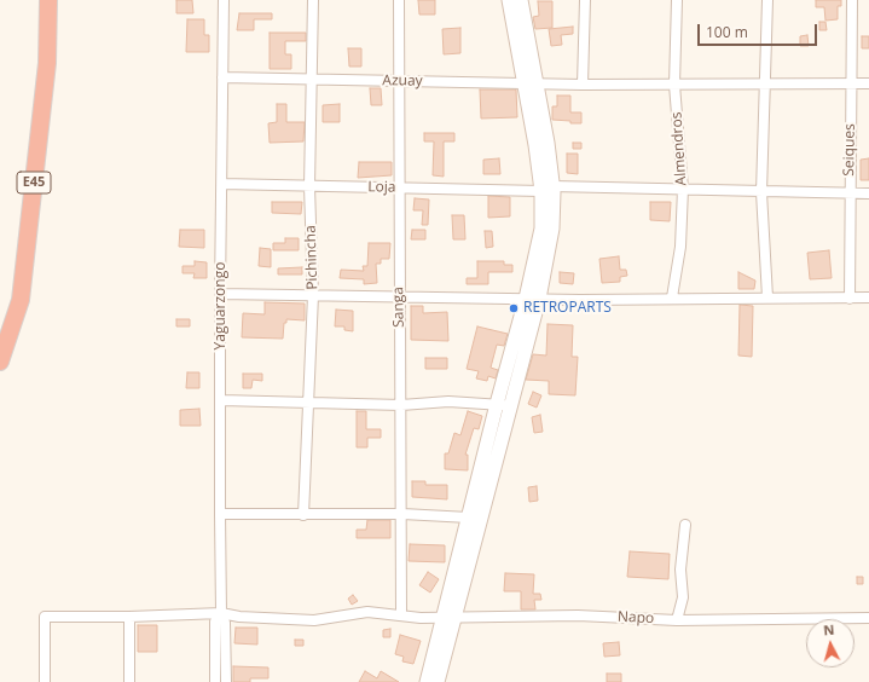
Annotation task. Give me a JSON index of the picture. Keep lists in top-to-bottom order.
{
  "streets": {
    "highway": ["E45"],
    "street": [
      "Azuay",
      "Almendros",
      "Seiques",
      "Loja",
      "Pichincha",
      "Yaguarzongo",
      "Sanga",
      "Napo"
    ]
  },
  "crossings": [
    ["Azuay", "Almendros"],
    ["Azuay", "Seiques"],
    ["Azuay", "Pichincha"],
    ["Azuay", "Yaguarzongo"],
    ["Azuay", "Sanga"],
    ["Almendros", "Loja"],
    ["Seiques", "Loja"],
    ["Loja", "Pichincha"],
    ["Loja", "Yaguarzongo"],
    ["Loja", "Sanga"],
    ["Yaguarzongo", "Napo"],
    ["Sanga", "Napo"]
  ],
  "places": ["RETROPARTS"],
  "scale_bar": "100 m",
  "north": "top"
}
